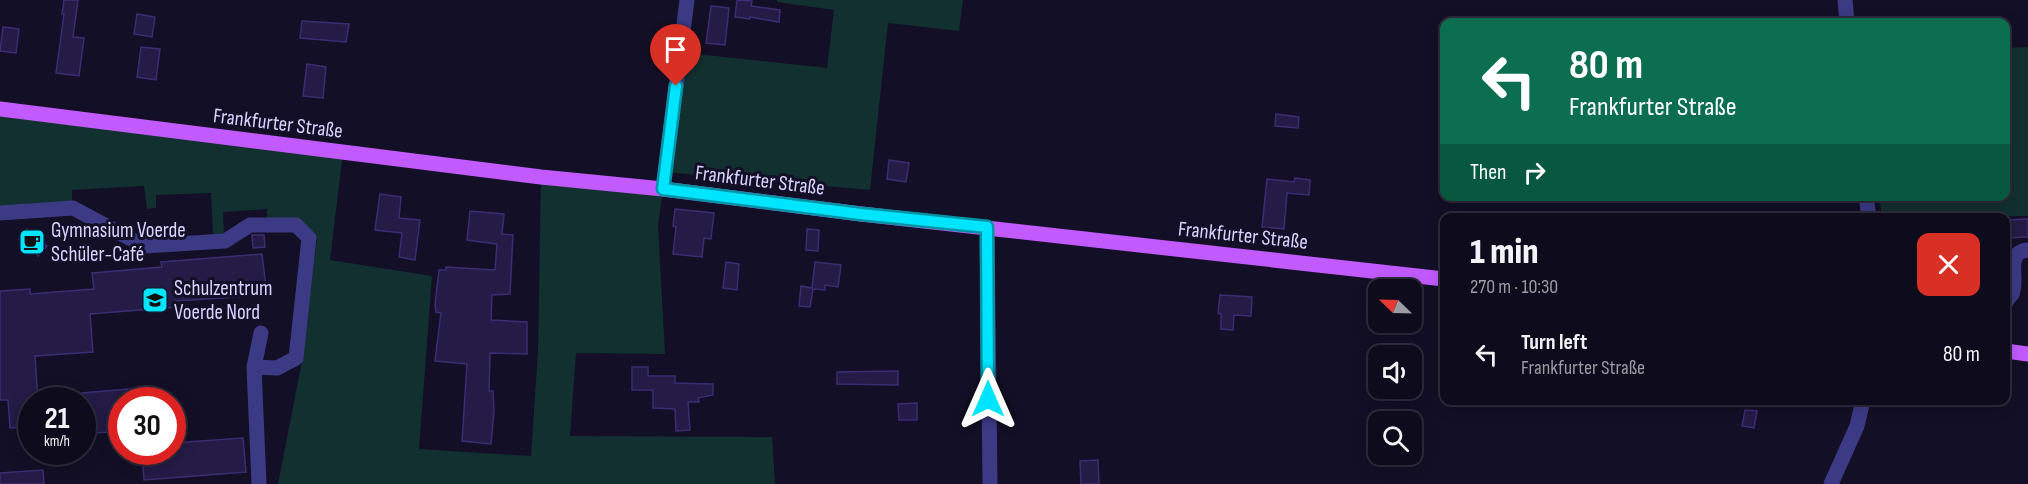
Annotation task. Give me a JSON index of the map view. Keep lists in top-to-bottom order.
{
  "streets": {
    "main road": ["Frankfurter Straße"]
  },
  "places": {
    "cafe": ["Gymnasium Voerde Schüler-Café"],
    "school or university": ["Schulzentrum Voerde Nord"]
  },
  "north": "top left",
  "page": {
    "turn": ["80 m", "Frankfurter Straße"],
    "then": "Then",
    "heading": ["1 min", "270 m · 10:30"],
    "list": [
      {
        "name": "Turn left",
        "note": "Frankfurter Straße",
        "value": "80 m"
      }
    ],
    "speed": "21 km/h",
    "limit": "30"
  }
}
